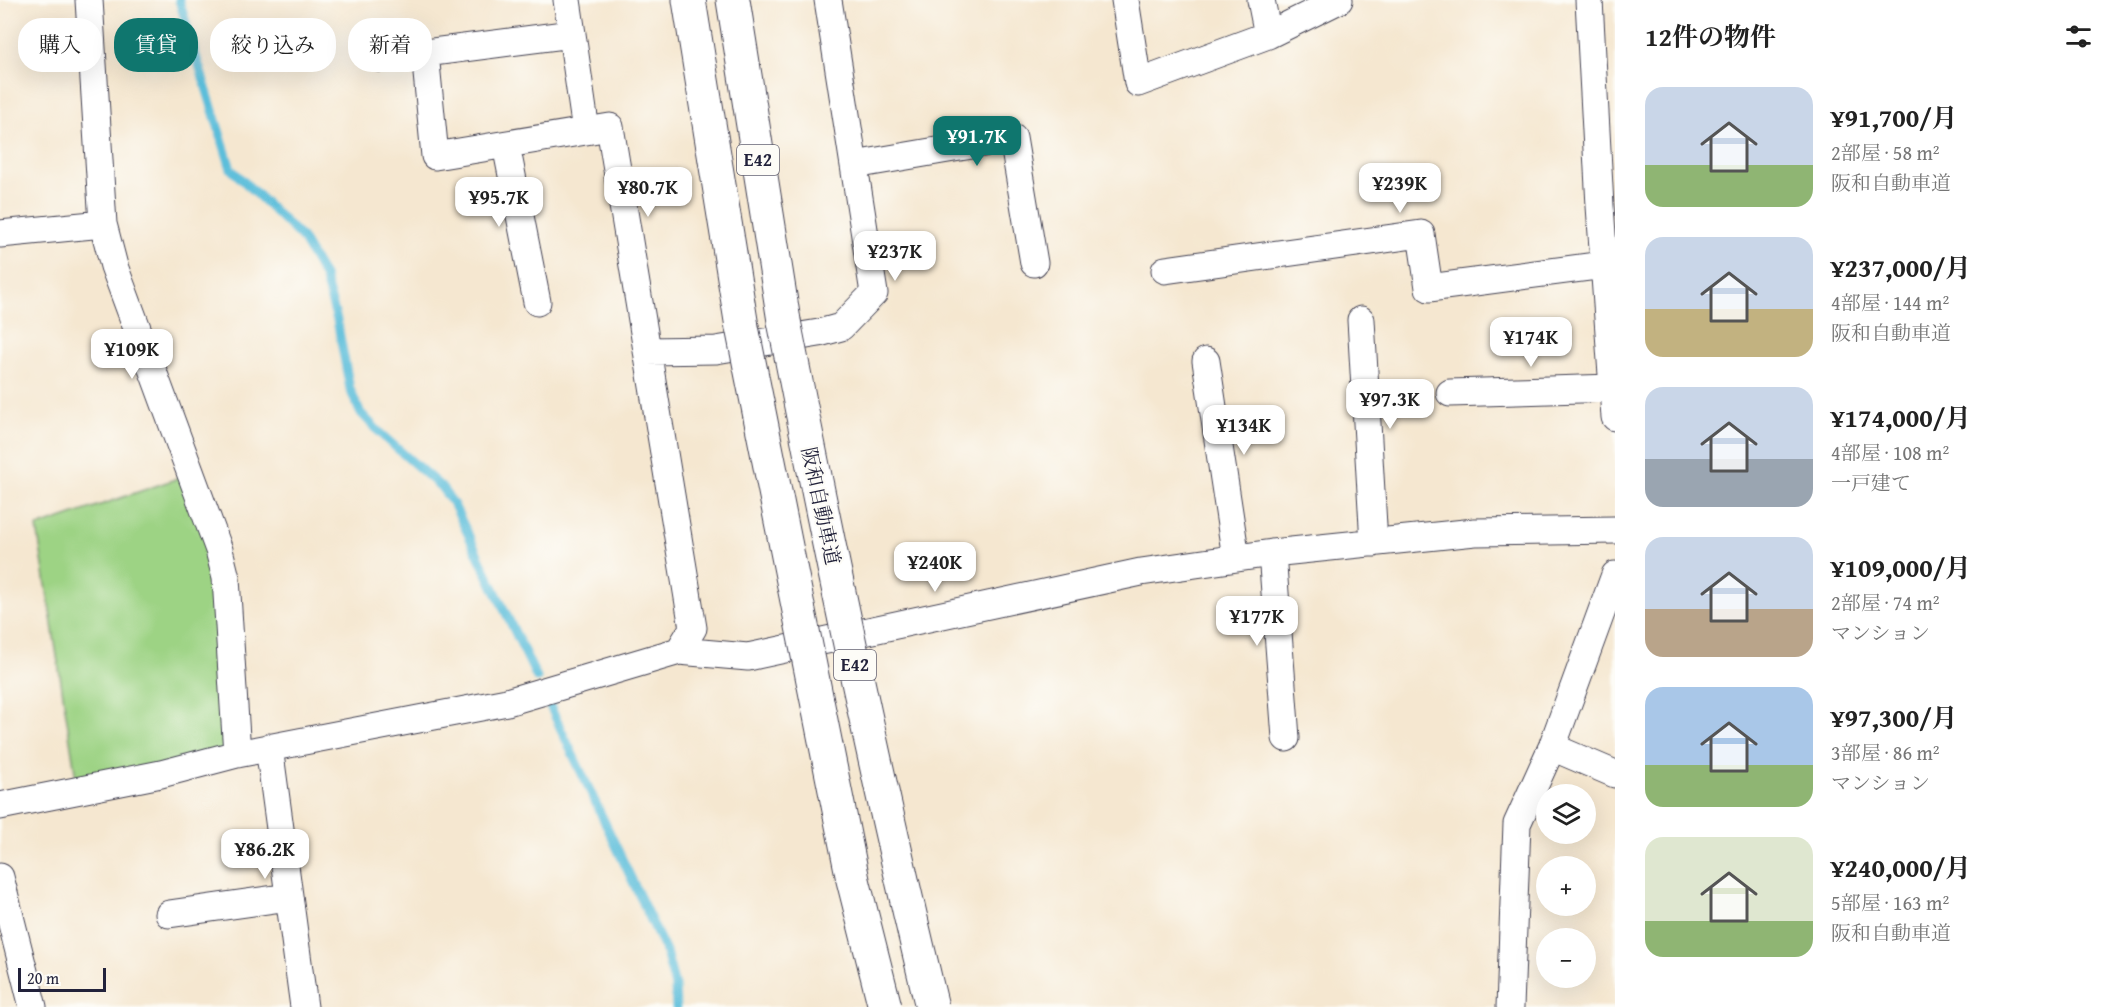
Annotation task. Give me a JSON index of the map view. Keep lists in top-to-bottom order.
{
  "streets": {
    "highway": ["E42", "阪和自動車道"]
  },
  "scale_bar": "20 m",
  "page": {
    "heading": "12件の物件",
    "chip": [
      "購入",
      "賃貸",
      "絞り込み",
      "新着"
    ],
    "list": [
      {
        "name": "¥91,700/月",
        "note": "2部屋 · 58 m² · 阪和自動車道"
      },
      {
        "name": "¥237,000/月",
        "note": "4部屋 · 144 m² · 阪和自動車道"
      },
      {
        "name": "¥174,000/月",
        "note": "4部屋 · 108 m² · 一戸建て"
      },
      {
        "name": "¥109,000/月",
        "note": "2部屋 · 74 m² · マンション"
      },
      {
        "name": "¥97,300/月",
        "note": "3部屋 · 86 m² · マンション"
      },
      {
        "name": "¥240,000/月",
        "note": "5部屋 · 163 m² · 阪和自動車道"
      }
    ],
    "price": [
      "¥91.7K",
      "¥239K",
      "¥80.7K",
      "¥95.7K",
      "¥237K",
      "¥174K",
      "¥109K",
      "¥97.3K",
      "¥134K",
      "¥240K",
      "¥177K",
      "¥86.2K"
    ],
    "map_buttons": ["+", "−"],
    "scale": "20 m"
  }
}
